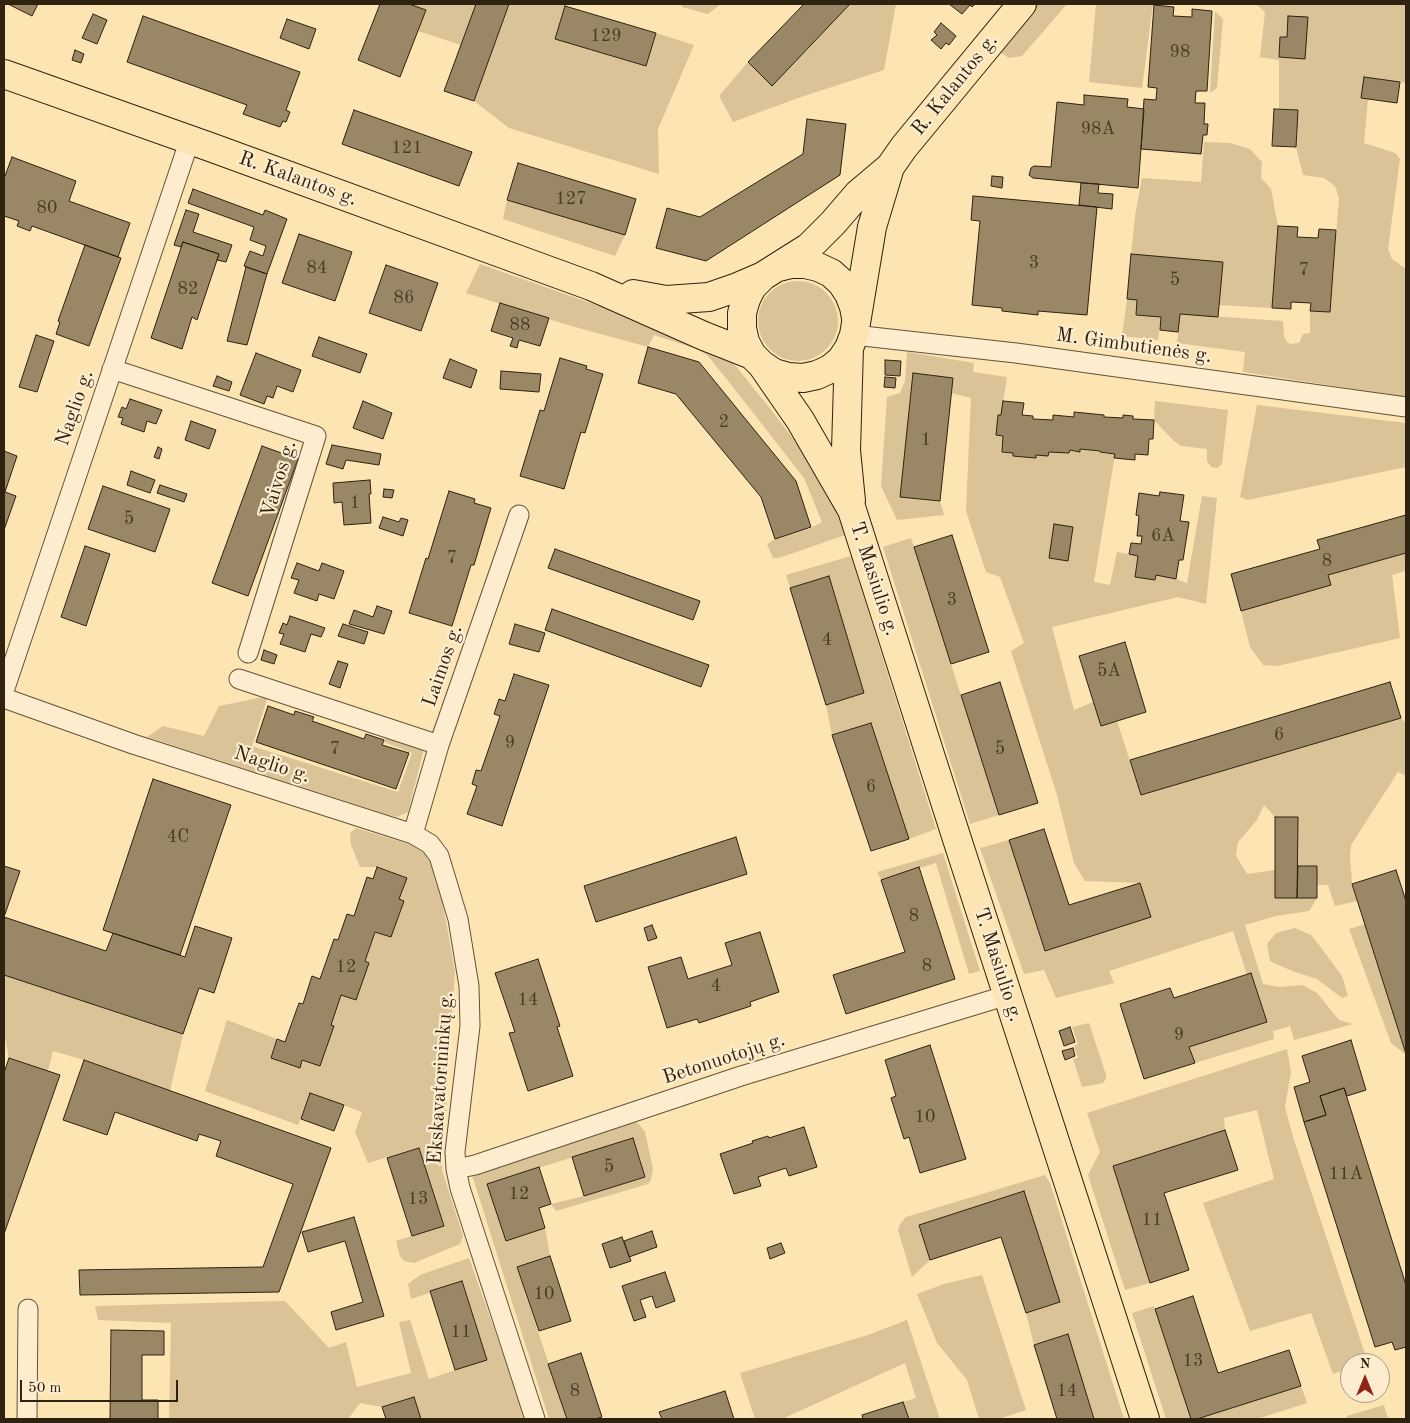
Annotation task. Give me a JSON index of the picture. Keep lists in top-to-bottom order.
{
  "streets": {
    "main road": ["R. Kalantos g.", "T. Masiulio g."],
    "street": [
      "M. Gimbutienės g.",
      "Naglio g.",
      "Vaivos g.",
      "Laimos g.",
      "Betonuotojų g.",
      "Ekskavatorininkų g."
    ]
  },
  "crossings": [
    ["R. Kalantos g.", "M. Gimbutienės g."],
    ["R. Kalantos g.", "Naglio g."],
    ["R. Kalantos g.", "T. Masiulio g."],
    ["M. Gimbutienės g.", "T. Masiulio g."],
    ["Naglio g.", "Vaivos g."],
    ["Naglio g.", "Laimos g."],
    ["Naglio g.", "Ekskavatorininkų g."],
    ["T. Masiulio g.", "Betonuotojų g."],
    ["Laimos g.", "Ekskavatorininkų g."],
    ["Betonuotojų g.", "Ekskavatorininkų g."]
  ],
  "house_numbers": [
    "129",
    "98",
    "98A",
    "121",
    "127",
    "80",
    "3",
    "84",
    "7",
    "5",
    "82",
    "86",
    "88",
    "2",
    "1",
    "1",
    "5",
    "6A",
    "7",
    "8",
    "3",
    "4",
    "5A",
    "6",
    "9",
    "7",
    "5",
    "6",
    "4C",
    "8",
    "8",
    "12",
    "4",
    "14",
    "9",
    "10",
    "5",
    "11A",
    "12",
    "13",
    "11",
    "10",
    "11",
    "13",
    "8",
    "14"
  ],
  "scale_bar": "50 m",
  "north": "top"
}
